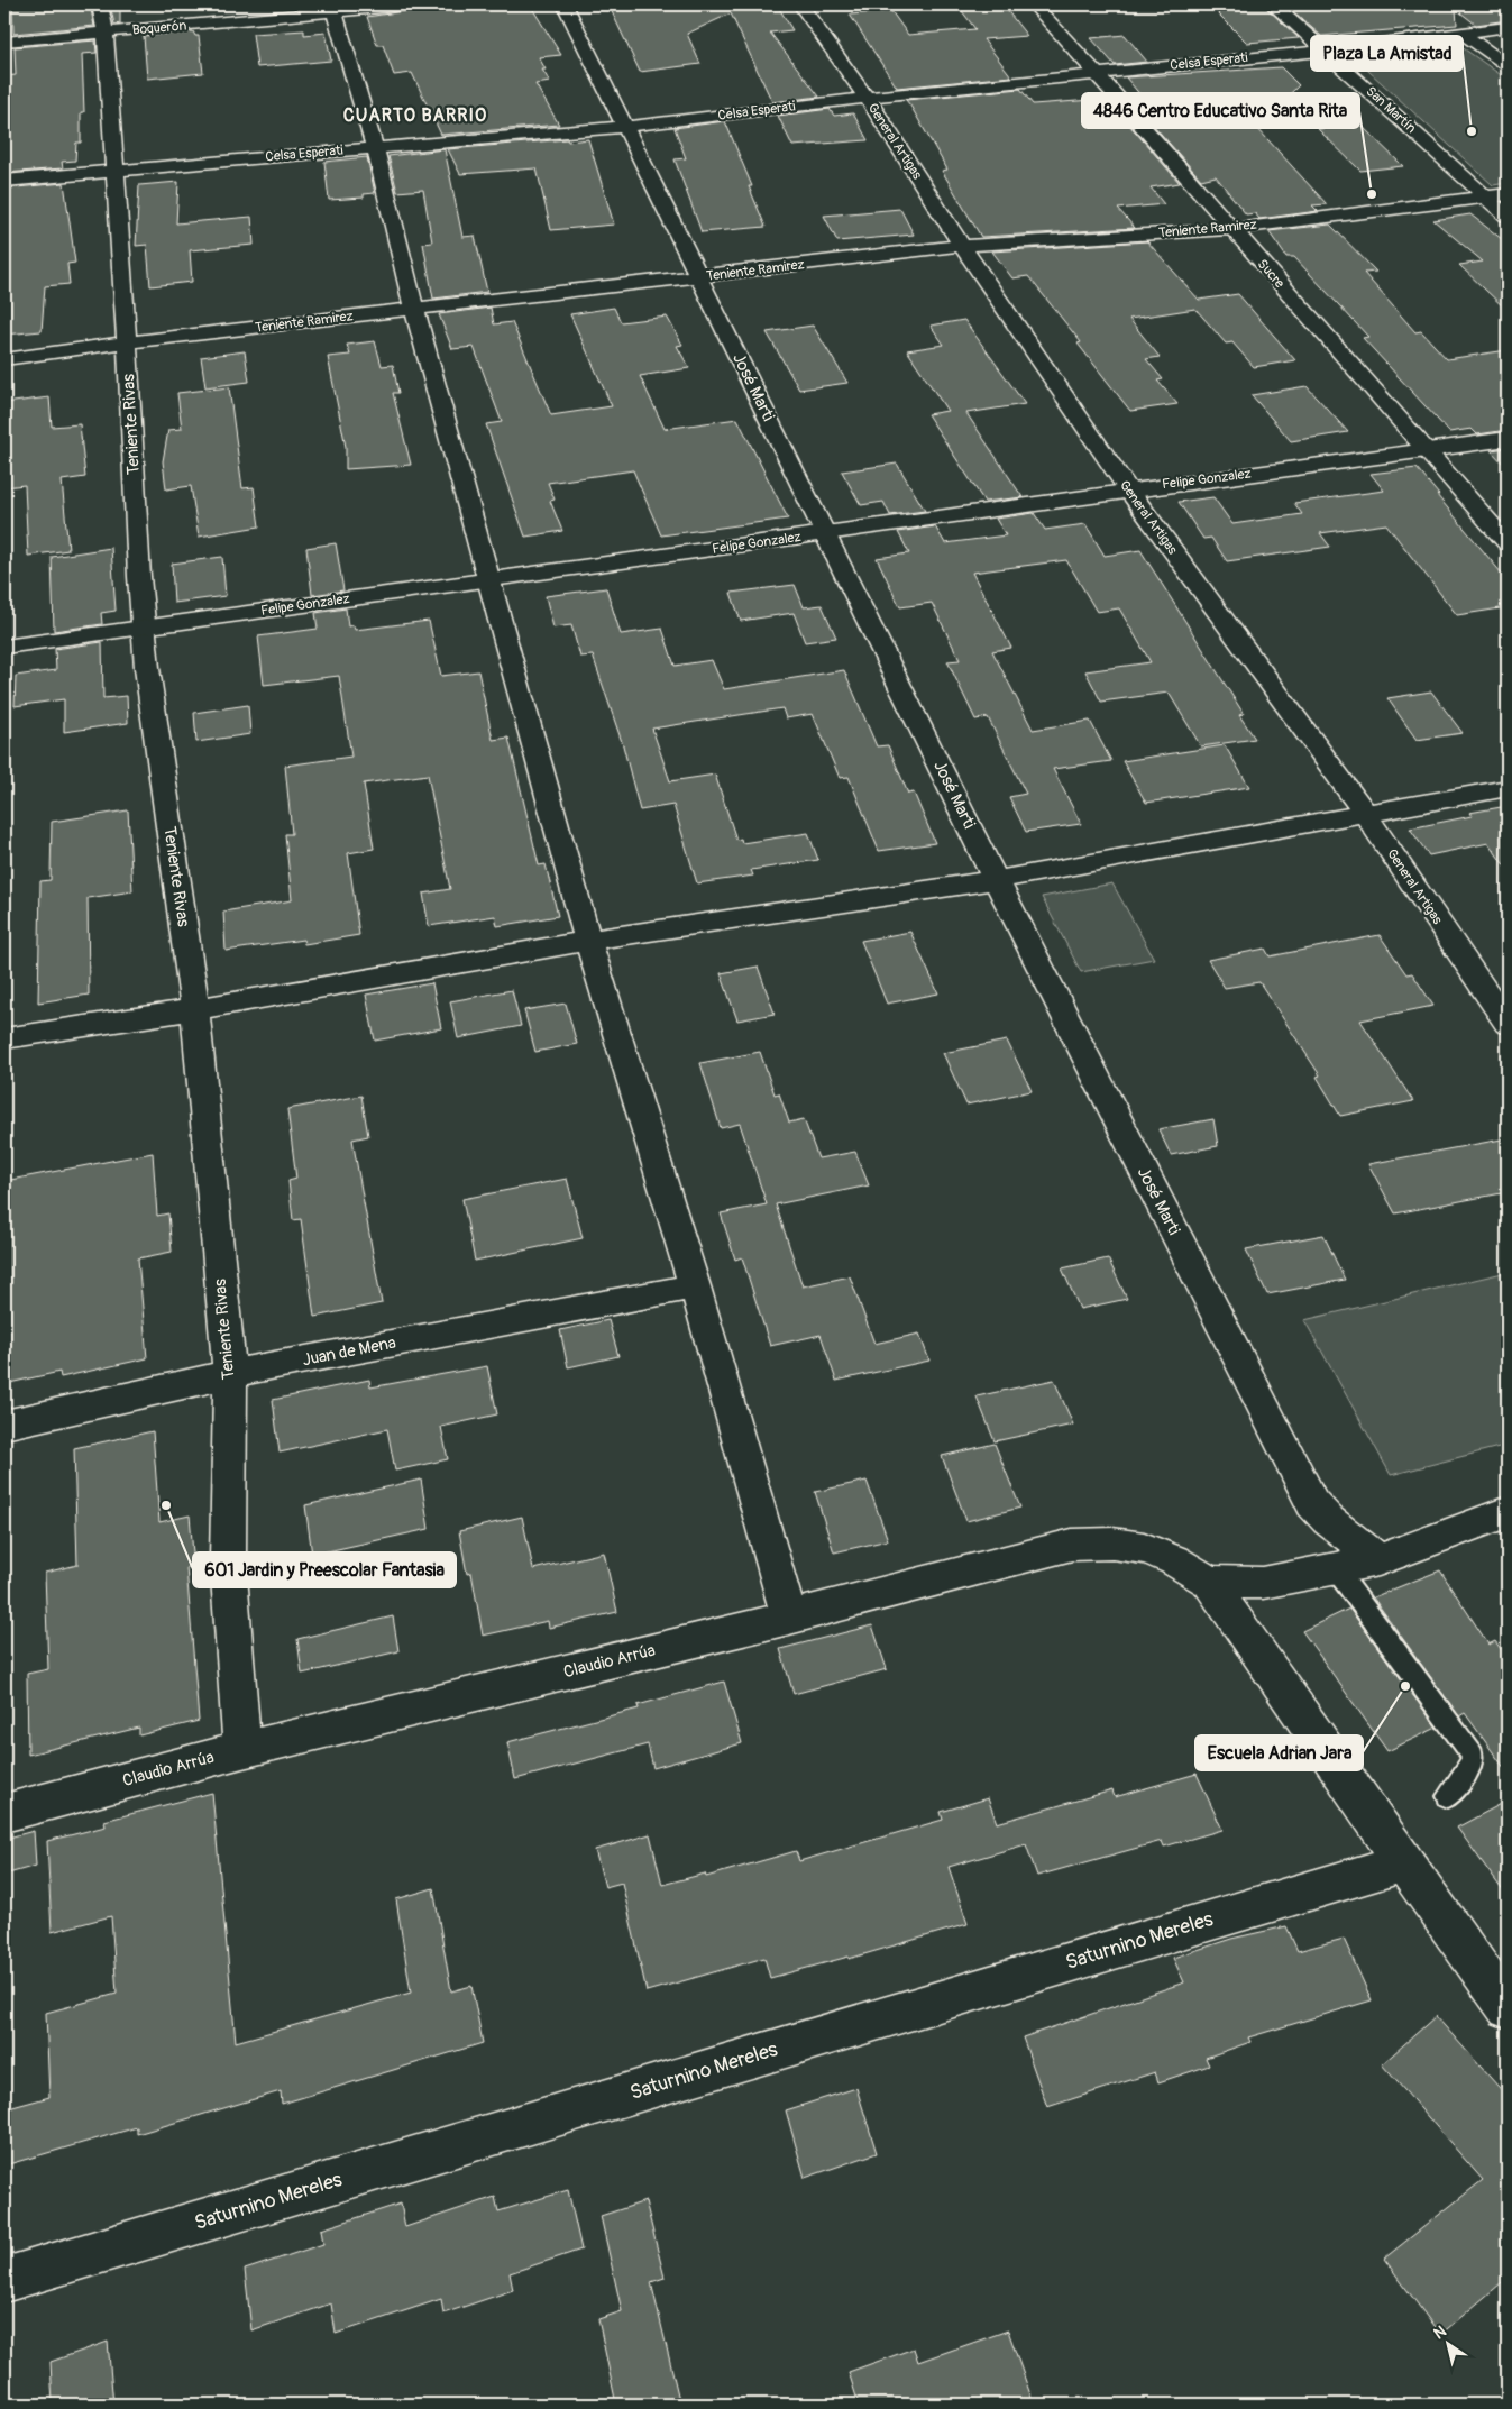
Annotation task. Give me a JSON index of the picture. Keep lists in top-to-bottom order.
{
  "streets": {
    "street": [
      "Boquerón",
      "Celsa Esperati",
      "San Martín",
      "General Artigas",
      "Teniente Ramirez",
      "Sucre",
      "José Marti",
      "Teniente Rivas",
      "Felipe Gonzalez",
      "Juan de Mena",
      "Claudio Arrúa",
      "Saturnino Mereles"
    ]
  },
  "crossings": [
    ["Boquerón", "Teniente Rivas"],
    ["Celsa Esperati", "San Martín"],
    ["Celsa Esperati", "General Artigas"],
    ["Celsa Esperati", "Sucre"],
    ["Celsa Esperati", "José Marti"],
    ["Celsa Esperati", "Teniente Rivas"],
    ["San Martín", "Teniente Ramirez"],
    ["General Artigas", "Teniente Ramirez"],
    ["General Artigas", "Felipe Gonzalez"],
    ["Teniente Ramirez", "Sucre"],
    ["Teniente Ramirez", "José Marti"],
    ["Teniente Ramirez", "Teniente Rivas"],
    ["Sucre", "Felipe Gonzalez"],
    ["José Marti", "Felipe Gonzalez"],
    ["Teniente Rivas", "Felipe Gonzalez"],
    ["Teniente Rivas", "Juan de Mena"],
    ["Teniente Rivas", "Claudio Arrúa"]
  ],
  "districts": ["CUARTO BARRIO"],
  "places": [
    "Plaza La Amistad",
    "4846 Centro Educativo Santa Rita",
    "601 Jardin y Preescolar Fantasia",
    "Escuela Adrian Jara"
  ],
  "north": "top left"
}
